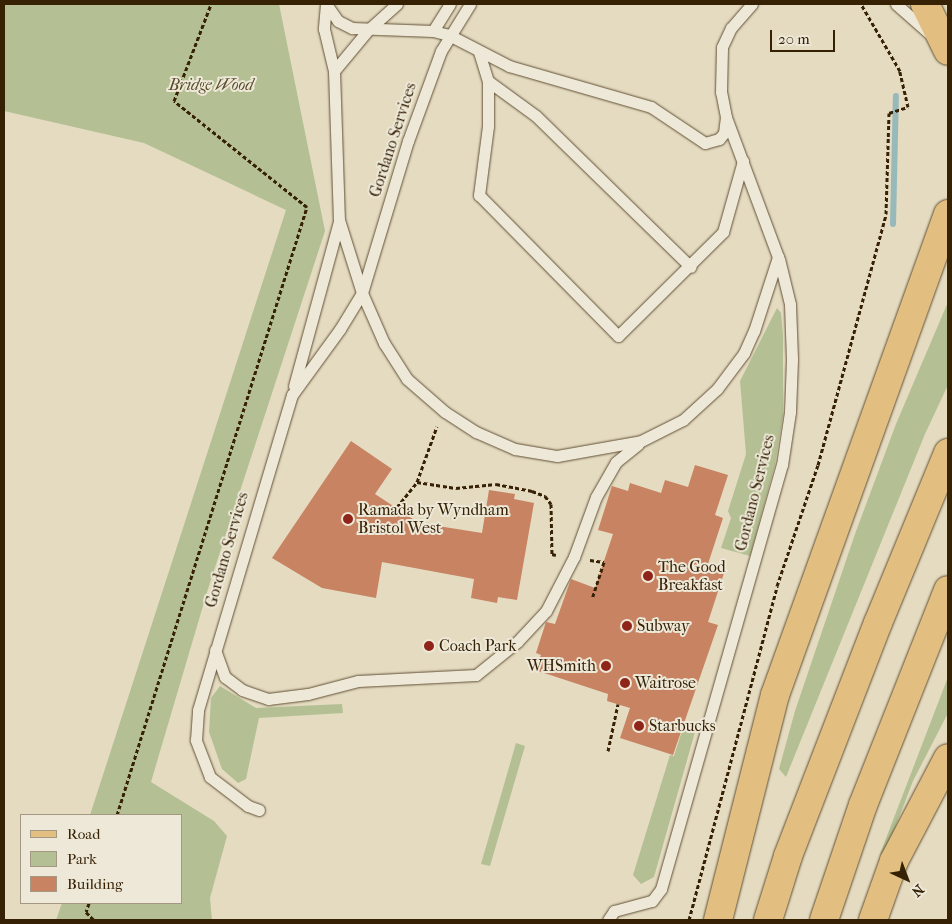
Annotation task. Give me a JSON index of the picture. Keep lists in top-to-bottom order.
{
  "streets": {
    "lane": ["Gordano Services"]
  },
  "parks": ["Bridge Wood"],
  "places": [
    "Ramada by Wyndham Bristol West",
    "The Good Breakfast",
    "Subway",
    "Coach Park",
    "WHSmith",
    "Waitrose",
    "Starbucks"
  ],
  "legend": ["Road", "Park", "Building"],
  "scale_bar": "20 m",
  "north": "bottom right"
}
